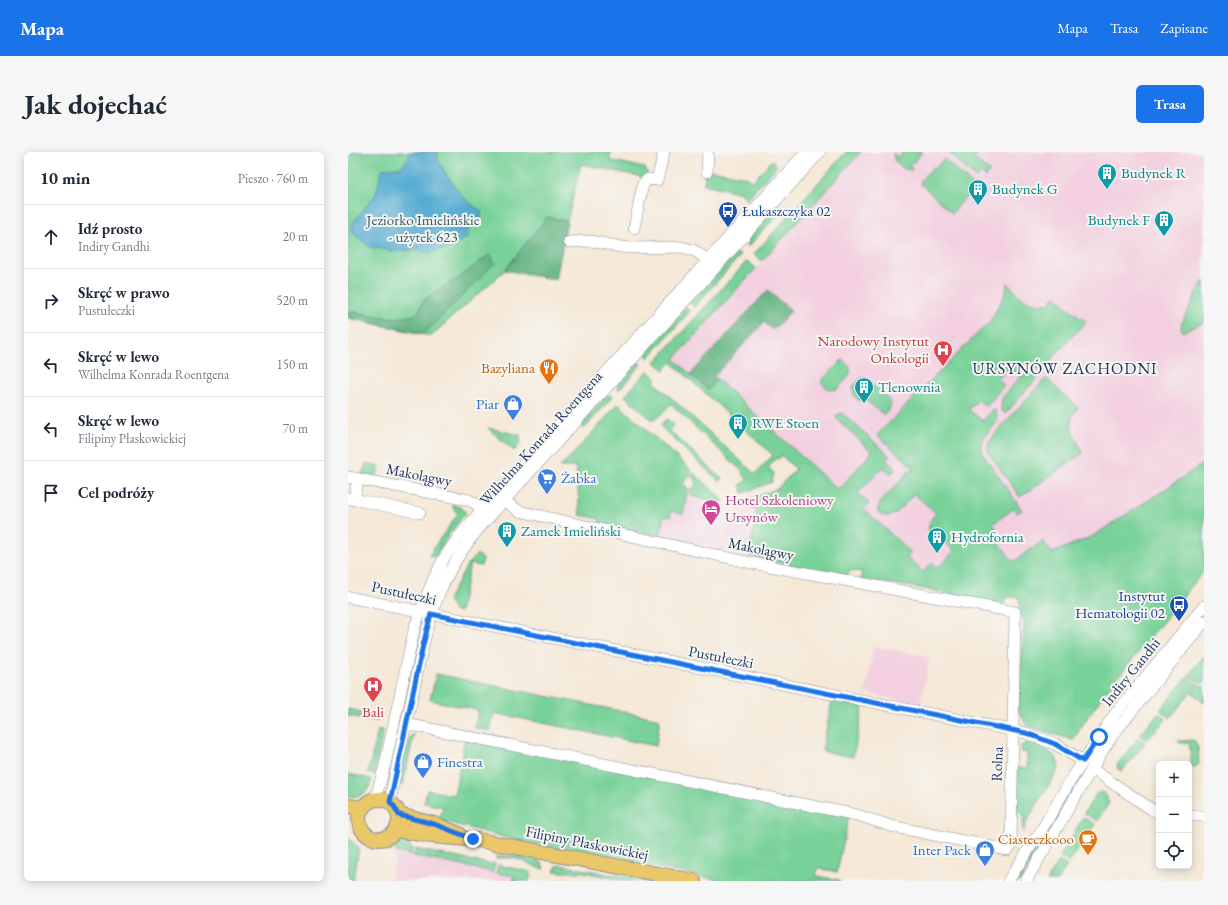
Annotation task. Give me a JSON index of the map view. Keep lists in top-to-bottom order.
{
  "streets": {
    "main road": ["Filipiny Płaskowickiej"],
    "street": [
      "Wilhelma Konrada Roentgena",
      "Makolągwy",
      "Pustułeczki",
      "Indiry Gandhi",
      "Rolna"
    ]
  },
  "crossings": [
    ["Wilhelma Konrada Roentgena", "Makolągwy"],
    ["Wilhelma Konrada Roentgena", "Pustułeczki"],
    ["Wilhelma Konrada Roentgena", "Rolna"],
    ["Wilhelma Konrada Roentgena", "Filipiny Płaskowickiej"],
    ["Makolągwy", "Rolna"],
    ["Pustułeczki", "Indiry Gandhi"],
    ["Pustułeczki", "Rolna"]
  ],
  "districts": ["URSYNÓW ZACHODNI"],
  "parks": ["Jeziorko Imielińskie - użytek 623"],
  "places": {
    "building": [
      "Budynek R",
      "Budynek G",
      "Budynek F",
      "Tlenownia",
      "RWE Stoen",
      "Zamek Imieliński",
      "Hydrofornia"
    ],
    "bus stop": ["Łukaszczyka 02", "Instytut Hematologii 02"],
    "hospital": ["Narodowy Instytut Onkologii", "Bali"],
    "restaurant": ["Bazyliana"],
    "shop": ["Piar", "Finestra", "Inter Pack"],
    "supermarket": ["Żabka"],
    "hotel": ["Hotel Szkoleniowy Ursynów"],
    "cafe": ["Ciasteczkooo"]
  },
  "page": {
    "header": "Mapa",
    "nav": ["Mapa", "Trasa", "Zapisane"],
    "buttons": "Trasa",
    "title": "Jak dojechać",
    "heading": ["10 min", "Pieszo · 760 m"],
    "list": [
      ["Idź prosto", "Indiry Gandhi", "20 m"],
      ["Skręć w prawo", "Pustułeczki", "520 m"],
      ["Skręć w lewo", "Wilhelma Konrada Roentgena", "150 m"],
      ["Skręć w lewo", "Filipiny Płaskowickiej", "70 m"],
      "Cel podróży"
    ],
    "map_buttons": ["+", "−"]
  }
}
